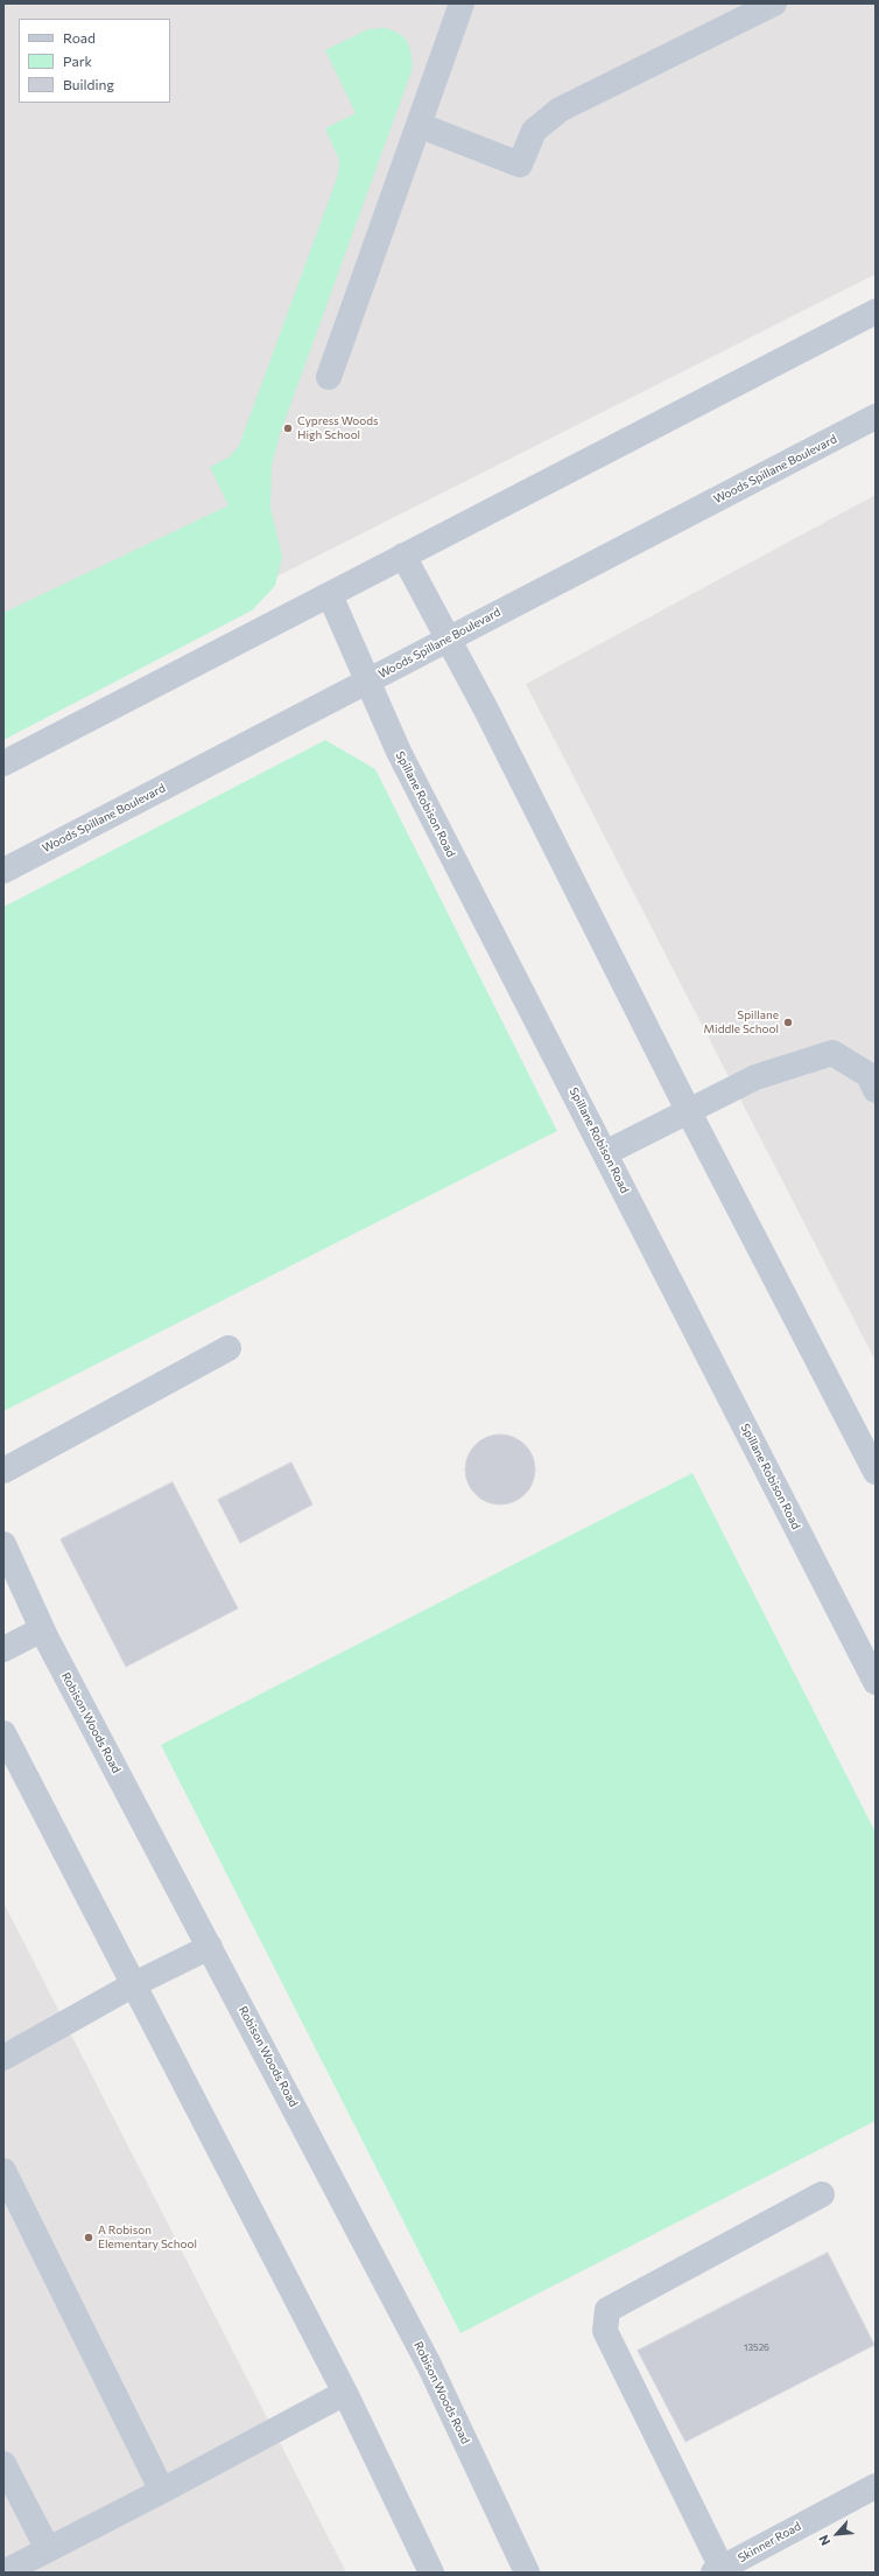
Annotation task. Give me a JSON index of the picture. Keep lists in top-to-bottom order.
{
  "streets": {
    "street": [
      "Woods Spillane Boulevard",
      "Spillane Robison Road",
      "Robison Woods Road",
      "Skinner Road"
    ]
  },
  "crossings": [
    ["Woods Spillane Boulevard", "Spillane Robison Road"]
  ],
  "places": ["Cypress Woods High School", "Spillane Middle School", "A Robison Elementary School"],
  "house_numbers": ["13526"],
  "legend": ["Road", "Park", "Building"],
  "north": "bottom left"
}
